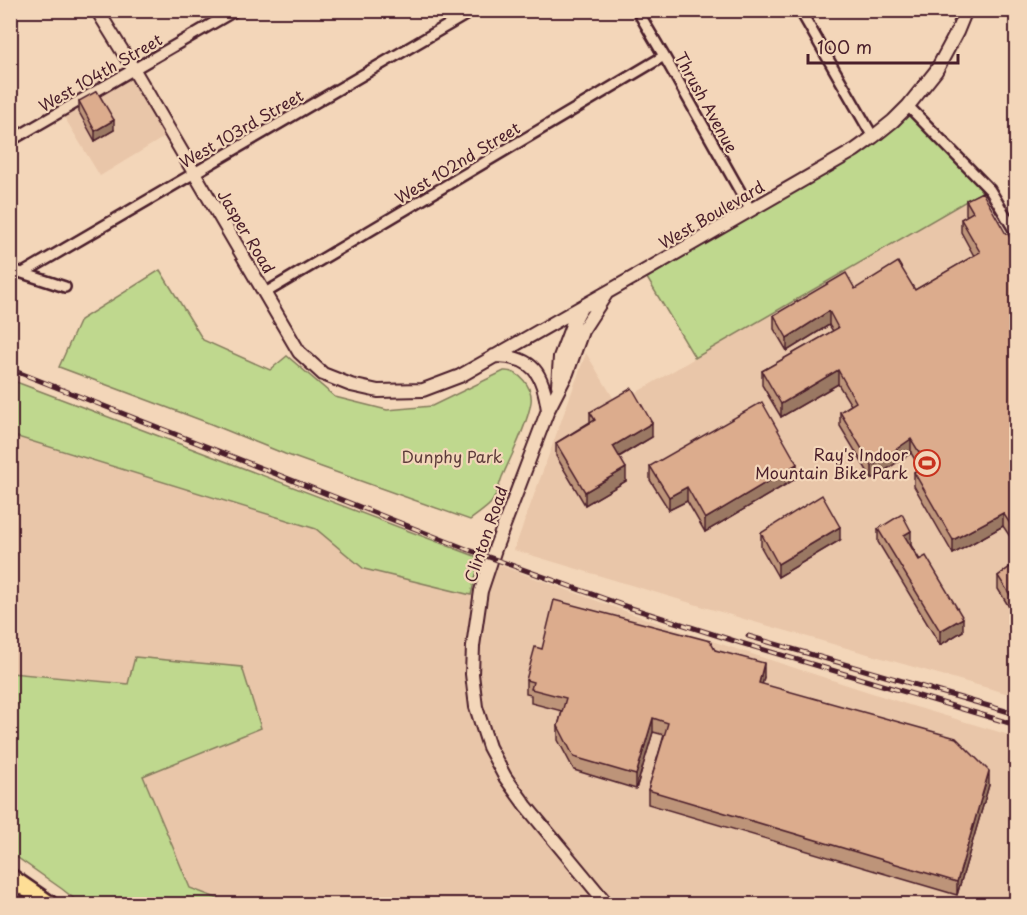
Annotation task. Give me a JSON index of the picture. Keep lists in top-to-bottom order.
{
  "streets": {
    "street": [
      "West 104th Street",
      "Thrush Avenue",
      "West 103rd Street",
      "West 102nd Street",
      "West Boulevard",
      "Jasper Road",
      "Clinton Road"
    ]
  },
  "crossings": [
    ["West 104th Street", "Jasper Road"],
    ["Thrush Avenue", "West 102nd Street"],
    ["Thrush Avenue", "West Boulevard"],
    ["West 103rd Street", "Jasper Road"],
    ["West 102nd Street", "Jasper Road"],
    ["West Boulevard", "Jasper Road"],
    ["West Boulevard", "Clinton Road"]
  ],
  "parks": ["Dunphy Park"],
  "places": {
    "sports": ["Ray's Indoor Mountain Bike Park"]
  },
  "scale_bar": "100 m"
}
